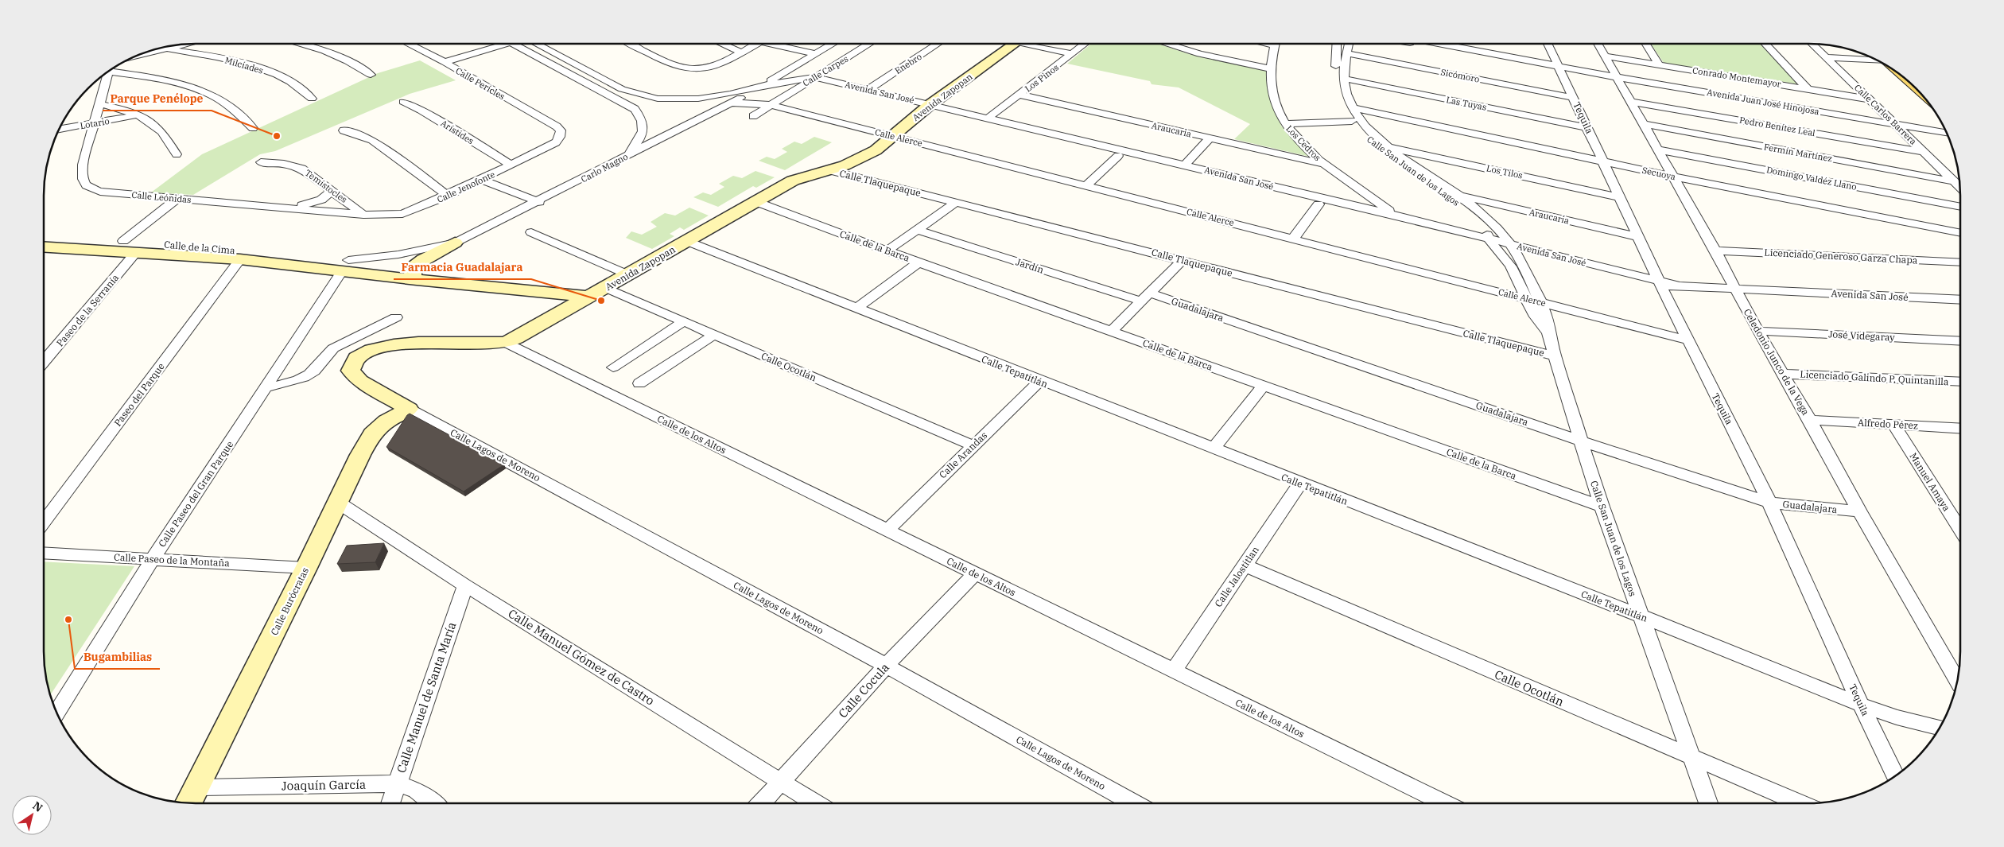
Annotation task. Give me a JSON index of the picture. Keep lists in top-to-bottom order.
{
  "streets": {
    "street": [
      "Enebro",
      "Milcíades",
      "Calle Carpes",
      "Sicómoro",
      "Conrado Montemayor",
      "Los Pinos",
      "Calle Pericles",
      "Avenida San José",
      "Avenida Zapopan",
      "Avenida Juan José Hinojosa",
      "Las Tuyas",
      "Calle Carlos Barrera",
      "Tequila",
      "Lotario",
      "Pedro Benítez Leal",
      "Araucaria",
      "Arístides",
      "Calle Alerce",
      "Los Cedros",
      "Fermín Martínez",
      "Carlo Magno",
      "Calle San Juan de los Lagos",
      "Los Tilos",
      "Secuoya",
      "Domingo Valdéz Llano",
      "Calle Tlaquepaque",
      "Temístocles",
      "Calle Jenofonte",
      "Calle Leónidas",
      "Calle de la Barca",
      "Calle de la Cima",
      "Licenciado Generoso Garza Chapa",
      "Jardín",
      "Guadalajara",
      "Paseo de la Serranía",
      "José Videgaray",
      "Celedonio Junco de la Vega",
      "Calle Ocotlán",
      "Calle Tepatitlán",
      "Licenciado Galindo P. Quintanilla",
      "Paseo del Parque",
      "Alfredo Pérez",
      "Calle de los Altos",
      "Calle Lagos de Moreno",
      "Calle Arandas",
      "Manuel Amaya",
      "Calle Paseo del Gran Parque",
      "Calle Paseo de la Montaña",
      "Calle Jalostitlan",
      "Calle Burócratas",
      "Calle Manuel Gómez de Castro",
      "Calle Cocula",
      "Calle Manuel de Santa María",
      "Joaquín García"
    ]
  },
  "crossings": [
    ["Enebro", "Avenida San José"],
    ["Calle Carpes", "Avenida San José"],
    ["Calle Carpes", "Calle Alerce"],
    ["Sicómoro", "Tequila"],
    ["Sicómoro", "Calle San Juan de los Lagos"],
    ["Conrado Montemayor", "Calle Carlos Barrera"],
    ["Conrado Montemayor", "Celedonio Junco de la Vega"],
    ["Los Pinos", "Avenida San José"],
    ["Los Pinos", "Araucaria"],
    ["Calle Pericles", "Calle Jenofonte"],
    ["Avenida San José", "Avenida Zapopan"],
    ["Avenida San José", "Tequila"],
    ["Avenida San José", "Los Cedros"],
    ["Avenida San José", "Carlo Magno"],
    ["Avenida San José", "Calle San Juan de los Lagos"],
    ["Avenida San José", "Celedonio Junco de la Vega"],
    ["Avenida Zapopan", "Calle Alerce"],
    ["Avenida Zapopan", "Calle Tlaquepaque"],
    ["Avenida Zapopan", "Calle de la Barca"],
    ["Avenida Zapopan", "Calle de la Cima"],
    ["Avenida Zapopan", "Calle Ocotlán"],
    ["Avenida Zapopan", "Calle Tepatitlán"],
    ["Avenida Zapopan", "Calle de los Altos"],
    ["Avenida Zapopan", "Calle Lagos de Moreno"],
    ["Avenida Zapopan", "Calle Burócratas"],
    ["Avenida Juan José Hinojosa", "Calle Carlos Barrera"],
    ["Avenida Juan José Hinojosa", "Tequila"],
    ["Avenida Juan José Hinojosa", "Celedonio Junco de la Vega"],
    ["Las Tuyas", "Tequila"],
    ["Las Tuyas", "Calle San Juan de los Lagos"],
    ["Calle Carlos Barrera", "Pedro Benítez Leal"],
    ["Calle Carlos Barrera", "Fermín Martínez"],
    ["Tequila", "Araucaria"],
    ["Tequila", "Calle Alerce"],
    ["Tequila", "Los Tilos"],
    ["Tequila", "Secuoya"],
    ["Tequila", "Guadalajara"],
    ["Tequila", "Calle Tepatitlán"],
    ["Lotario", "Calle Leónidas"],
    ["Pedro Benítez Leal", "Celedonio Junco de la Vega"],
    ["Araucaria", "Los Cedros"],
    ["Araucaria", "Calle San Juan de los Lagos"],
    ["Arístides", "Calle Jenofonte"],
    ["Calle Alerce", "Carlo Magno"],
    ["Calle Alerce", "Calle San Juan de los Lagos"],
    ["Fermín Martínez", "Celedonio Junco de la Vega"],
    ["Carlo Magno", "Calle de la Cima"],
    ["Carlo Magno", "Calle Paseo del Gran Parque"],
    ["Calle San Juan de los Lagos", "Los Tilos"],
    ["Calle San Juan de los Lagos", "Secuoya"],
    ["Calle San Juan de los Lagos", "Calle Tlaquepaque"],
    ["Calle San Juan de los Lagos", "Calle de la Barca"],
    ["Calle San Juan de los Lagos", "Guadalajara"],
    ["Calle San Juan de los Lagos", "Calle Ocotlán"],
    ["Calle San Juan de los Lagos", "Calle Tepatitlán"],
    ["Secuoya", "Celedonio Junco de la Vega"],
    ["Domingo Valdéz Llano", "Celedonio Junco de la Vega"],
    ["Temístocles", "Calle Jenofonte"],
    ["Temístocles", "Calle Leónidas"],
    ["Calle Jenofonte", "Calle Leónidas"],
    ["Calle de la Cima", "Paseo de la Serranía"],
    ["Calle de la Cima", "Paseo del Parque"],
    ["Calle de la Cima", "Calle Paseo del Gran Parque"],
    ["Licenciado Generoso Garza Chapa", "Celedonio Junco de la Vega"],
    ["Jardín", "Guadalajara"],
    ["Guadalajara", "Celedonio Junco de la Vega"],
    ["José Videgaray", "Celedonio Junco de la Vega"],
    ["Celedonio Junco de la Vega", "Licenciado Galindo P. Quintanilla"],
    ["Celedonio Junco de la Vega", "Alfredo Pérez"],
    ["Calle Ocotlán", "Calle Arandas"],
    ["Calle Ocotlán", "Calle Jalostitlan"],
    ["Calle Tepatitlán", "Calle Arandas"],
    ["Calle Tepatitlán", "Calle Jalostitlan"],
    ["Alfredo Pérez", "Manuel Amaya"],
    ["Calle de los Altos", "Calle Arandas"],
    ["Calle de los Altos", "Calle Jalostitlan"],
    ["Calle de los Altos", "Calle Cocula"],
    ["Calle Lagos de Moreno", "Calle Burócratas"],
    ["Calle Lagos de Moreno", "Calle Cocula"],
    ["Calle Paseo del Gran Parque", "Calle Paseo de la Montaña"],
    ["Calle Paseo de la Montaña", "Calle Burócratas"],
    ["Calle Burócratas", "Calle Manuel Gómez de Castro"],
    ["Calle Burócratas", "Joaquín García"],
    ["Calle Manuel Gómez de Castro", "Calle Cocula"],
    ["Calle Manuel Gómez de Castro", "Calle Manuel de Santa María"],
    ["Calle Manuel de Santa María", "Joaquín García"]
  ],
  "places": ["Parque Penélope", "Farmacia Guadalajara", "Bugambilias"],
  "north": "top right"
}
